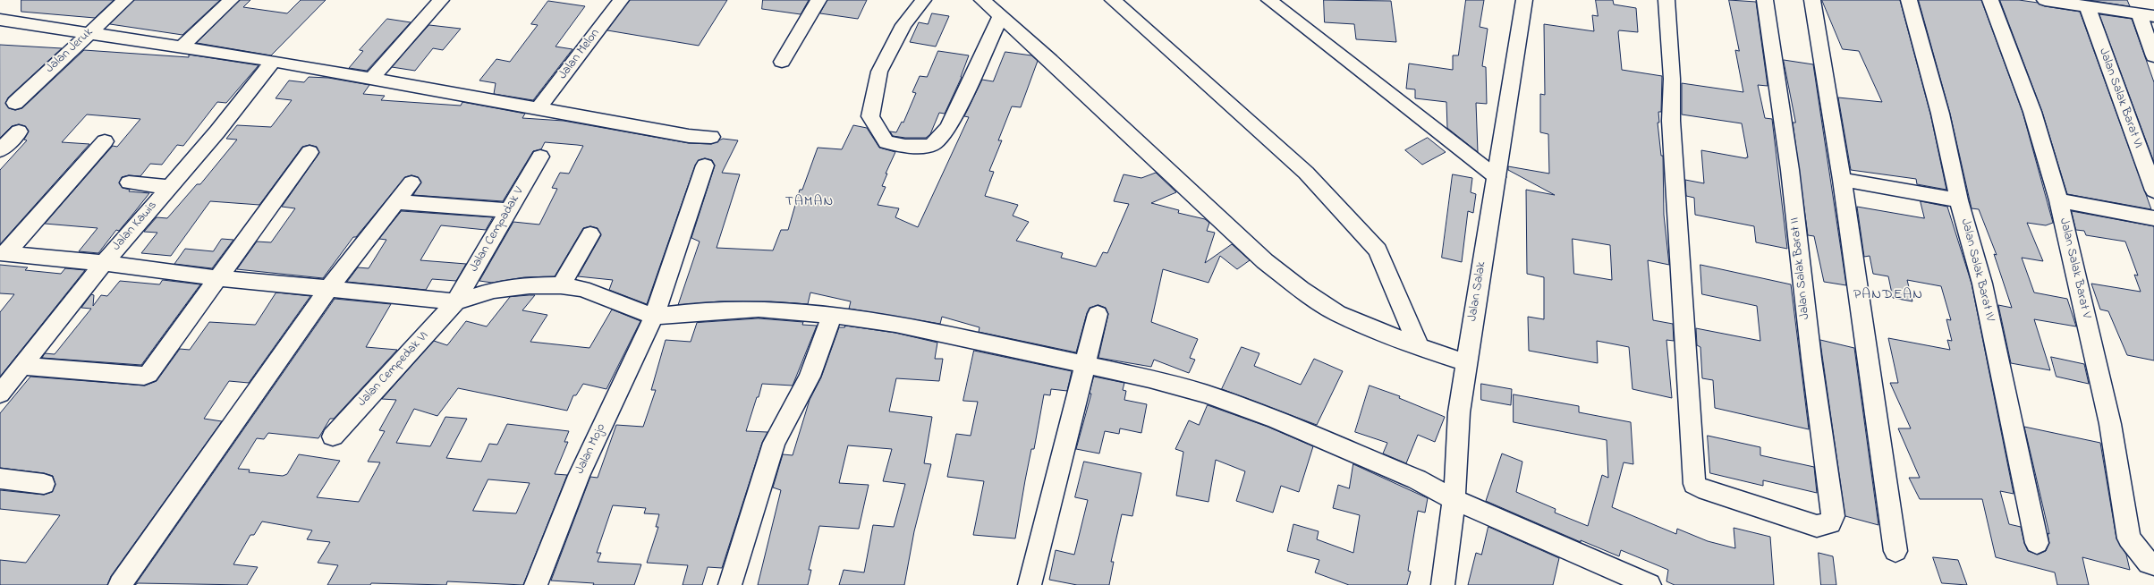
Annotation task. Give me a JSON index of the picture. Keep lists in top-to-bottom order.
{
  "streets": {
    "street": [
      "Jalan Jeruk",
      "Jalan Melon",
      "Jalan Salak Barat VI",
      "Jalan Kawis",
      "Jalan Cempadak V",
      "Jalan Salak Barat II",
      "Jalan Salak Barat V",
      "Jalan Salak Barat IV",
      "Jalan Salak",
      "Jalan Cempedak VI",
      "Jalan Mojo"
    ]
  },
  "crossings": [
    ["Jalan Cempadak V", "Jalan Cempedak VI"]
  ],
  "districts": ["TAMAN", "PANDEAN"]
}
